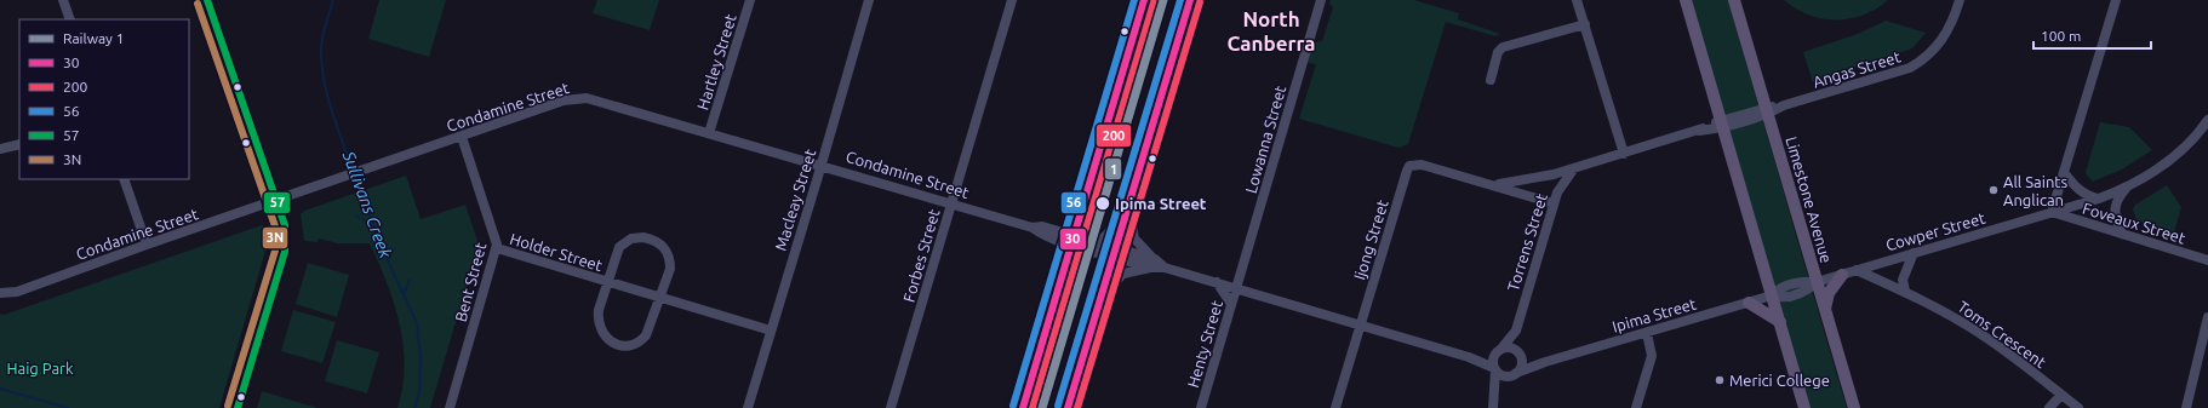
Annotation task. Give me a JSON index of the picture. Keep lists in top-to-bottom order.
{
  "streets": {
    "main road": ["Limestone Avenue"],
    "street": [
      "Hartley Street",
      "Angas Street",
      "Condamine Street",
      "Lowanna Street",
      "Macleay Street",
      "Foveaux Street",
      "Cowper Street",
      "Ijong Street",
      "Torrens Street",
      "Holder Street",
      "Forbes Street",
      "Bent Street",
      "Ipima Street",
      "Toms Crescent",
      "Henty Street"
    ]
  },
  "crossings": [
    ["Hartley Street", "Condamine Street"],
    ["Angas Street", "Limestone Avenue"],
    ["Angas Street", "Ijong Street"],
    ["Condamine Street", "Macleay Street"],
    ["Condamine Street", "Forbes Street"],
    ["Condamine Street", "Bent Street"],
    ["Lowanna Street", "Henty Street"],
    ["Macleay Street", "Holder Street"],
    ["Limestone Avenue", "Cowper Street"],
    ["Limestone Avenue", "Ijong Street"],
    ["Limestone Avenue", "Ipima Street"],
    ["Foveaux Street", "Cowper Street"],
    ["Cowper Street", "Ipima Street"],
    ["Cowper Street", "Toms Crescent"],
    ["Ijong Street", "Torrens Street"],
    ["Torrens Street", "Ipima Street"],
    ["Holder Street", "Bent Street"]
  ],
  "districts": ["North Canberra"],
  "water": ["Sullivans Creek"],
  "parks": ["Haig Park"],
  "places": ["All Saints Anglican", "Ipima Street", "Merici College"],
  "lines": [
    "rail line 1",
    "transit line 30",
    "transit line 56",
    "transit line 57",
    "transit line 200",
    "transit line 3N"
  ],
  "legend": [
    "Railway 1",
    "30",
    "200",
    "56",
    "57",
    "3N"
  ],
  "scale_bar": "100 m"
}
